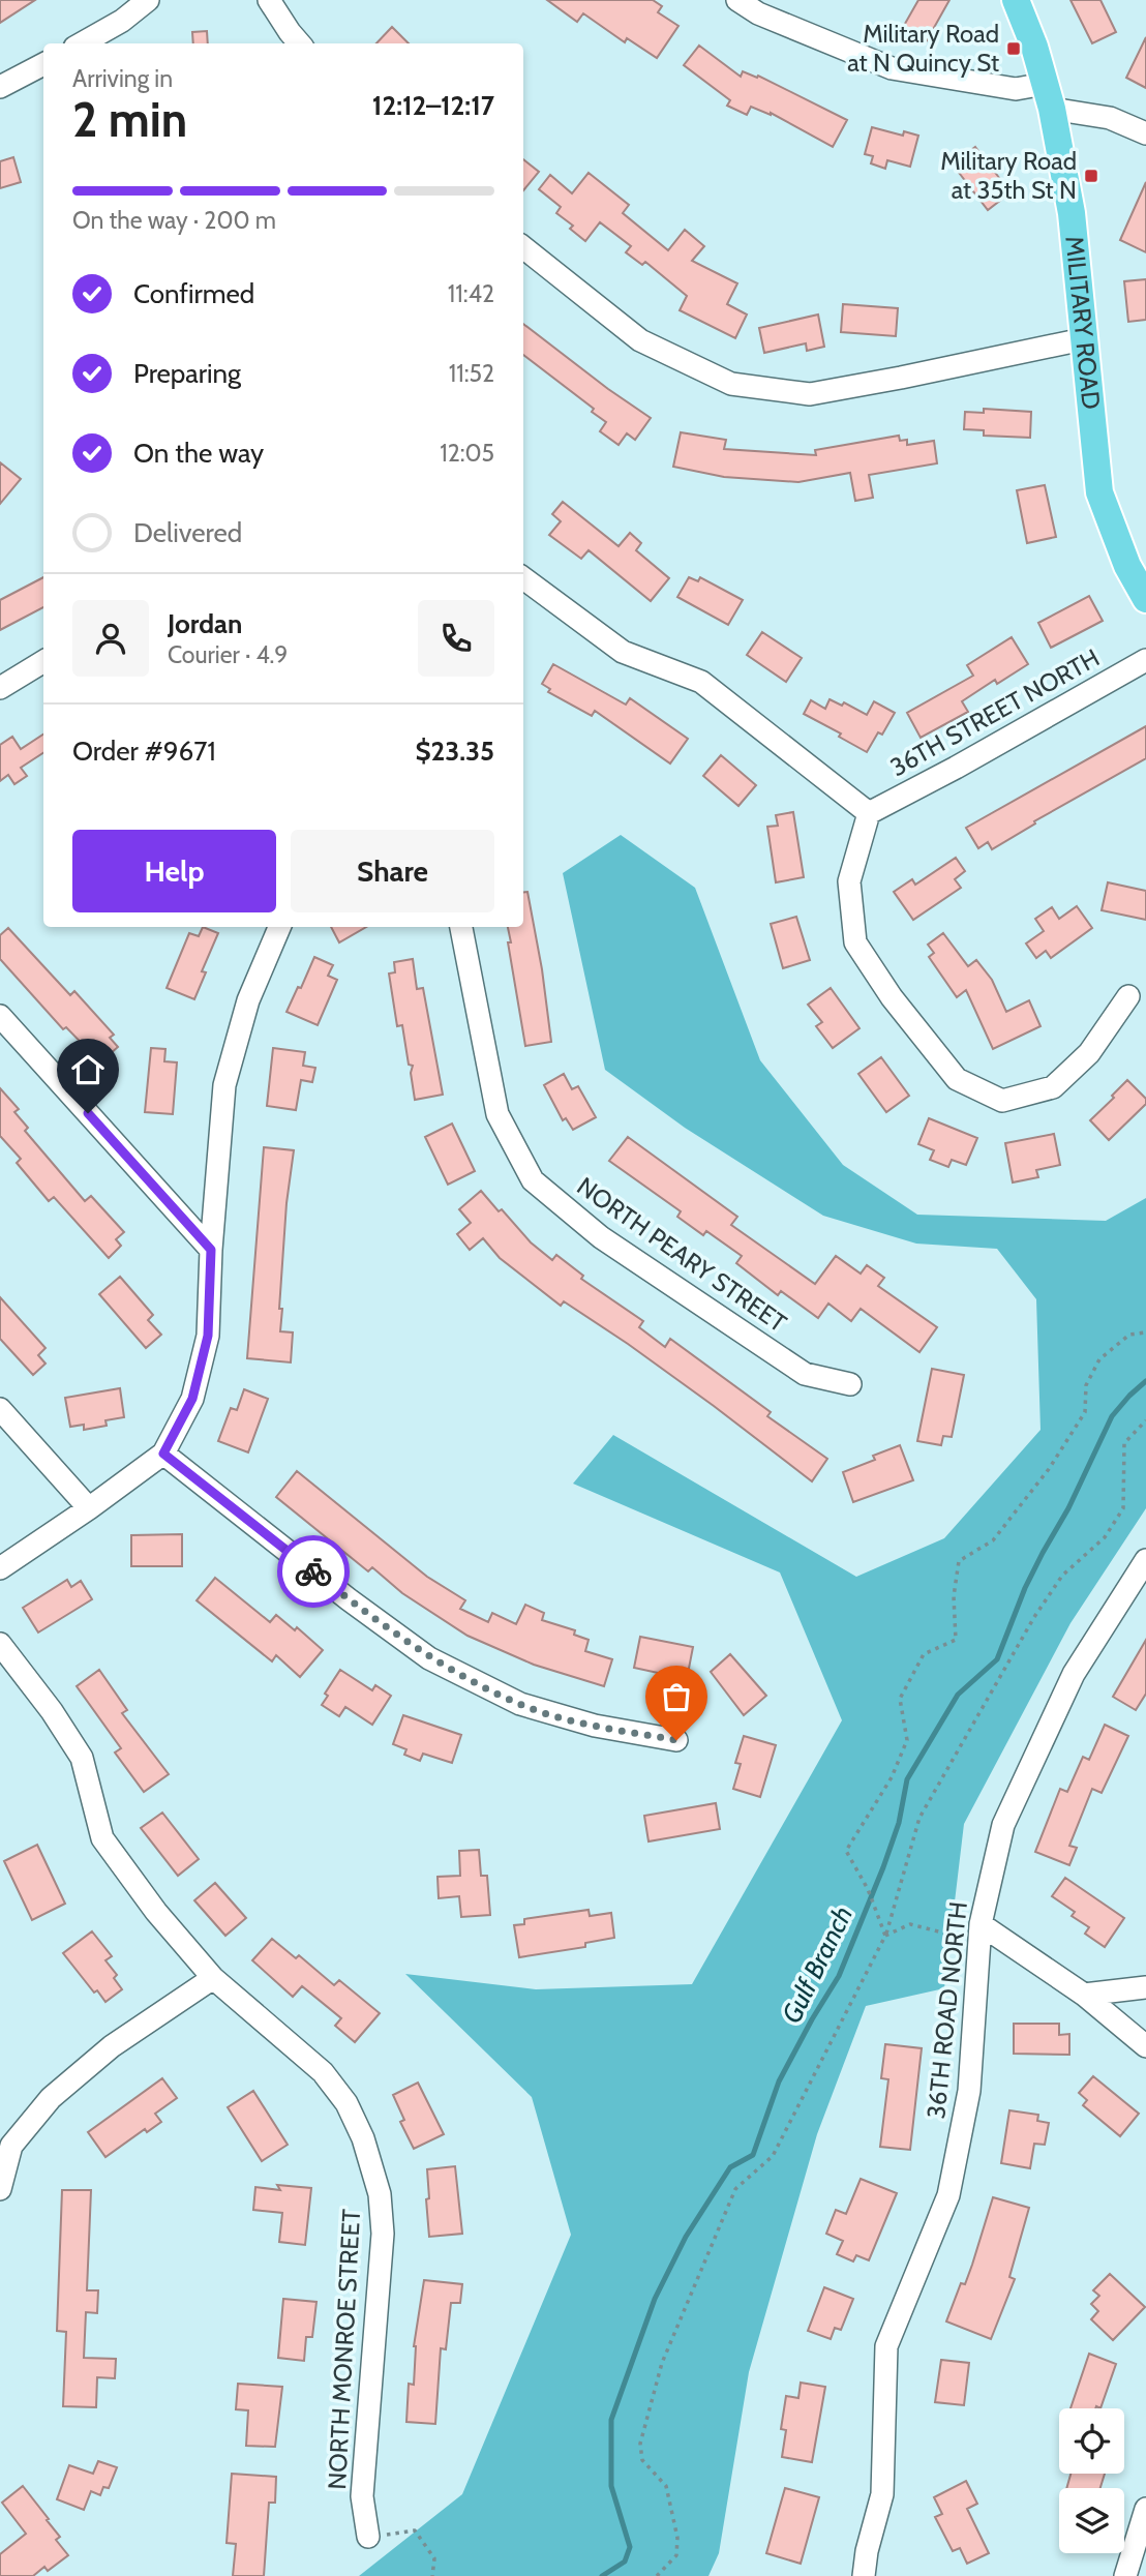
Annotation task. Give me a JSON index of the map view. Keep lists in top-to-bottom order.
{
  "streets": {
    "main road": ["MILITARY ROAD"],
    "street": [
      "36TH STREET NORTH",
      "NORTH PEARY STREET",
      "36TH ROAD NORTH",
      "NORTH MONROE STREET"
    ]
  },
  "water": ["Gulf Branch"],
  "places": {
    "transit": ["Military Road at N Quincy St", "Military Road at 35th St N"]
  },
  "page": {
    "heading": ["2 min", "Arriving in", "12:12–12:17"],
    "panel": [
      "Jordan",
      "Courier · 4.9",
      "Order #9671",
      "$23.35"
    ],
    "bar": "On the way · 200 m",
    "list": [
      ["Confirmed", "11:42"],
      ["Preparing", "11:52"],
      ["On the way", "12:05"],
      "Delivered"
    ],
    "buttons": ["Help", "Share"]
  }
}
